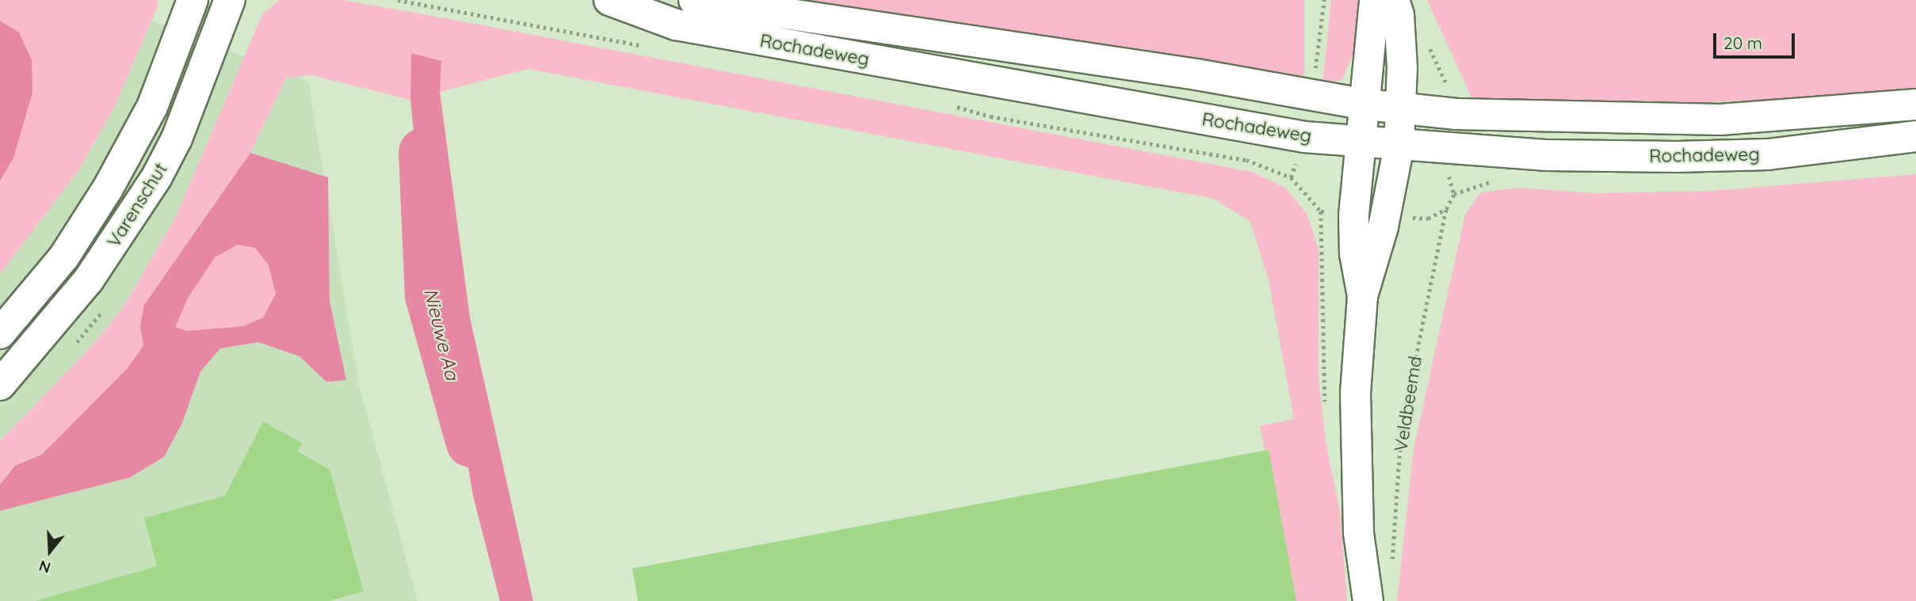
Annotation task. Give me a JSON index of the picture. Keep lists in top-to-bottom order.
{
  "streets": {
    "main road": ["Rochadeweg", "Varenschut"],
    "path": ["Veldbeemd"]
  },
  "water": ["Nieuwe Aa"],
  "scale_bar": "20 m",
  "north": "bottom"
}
